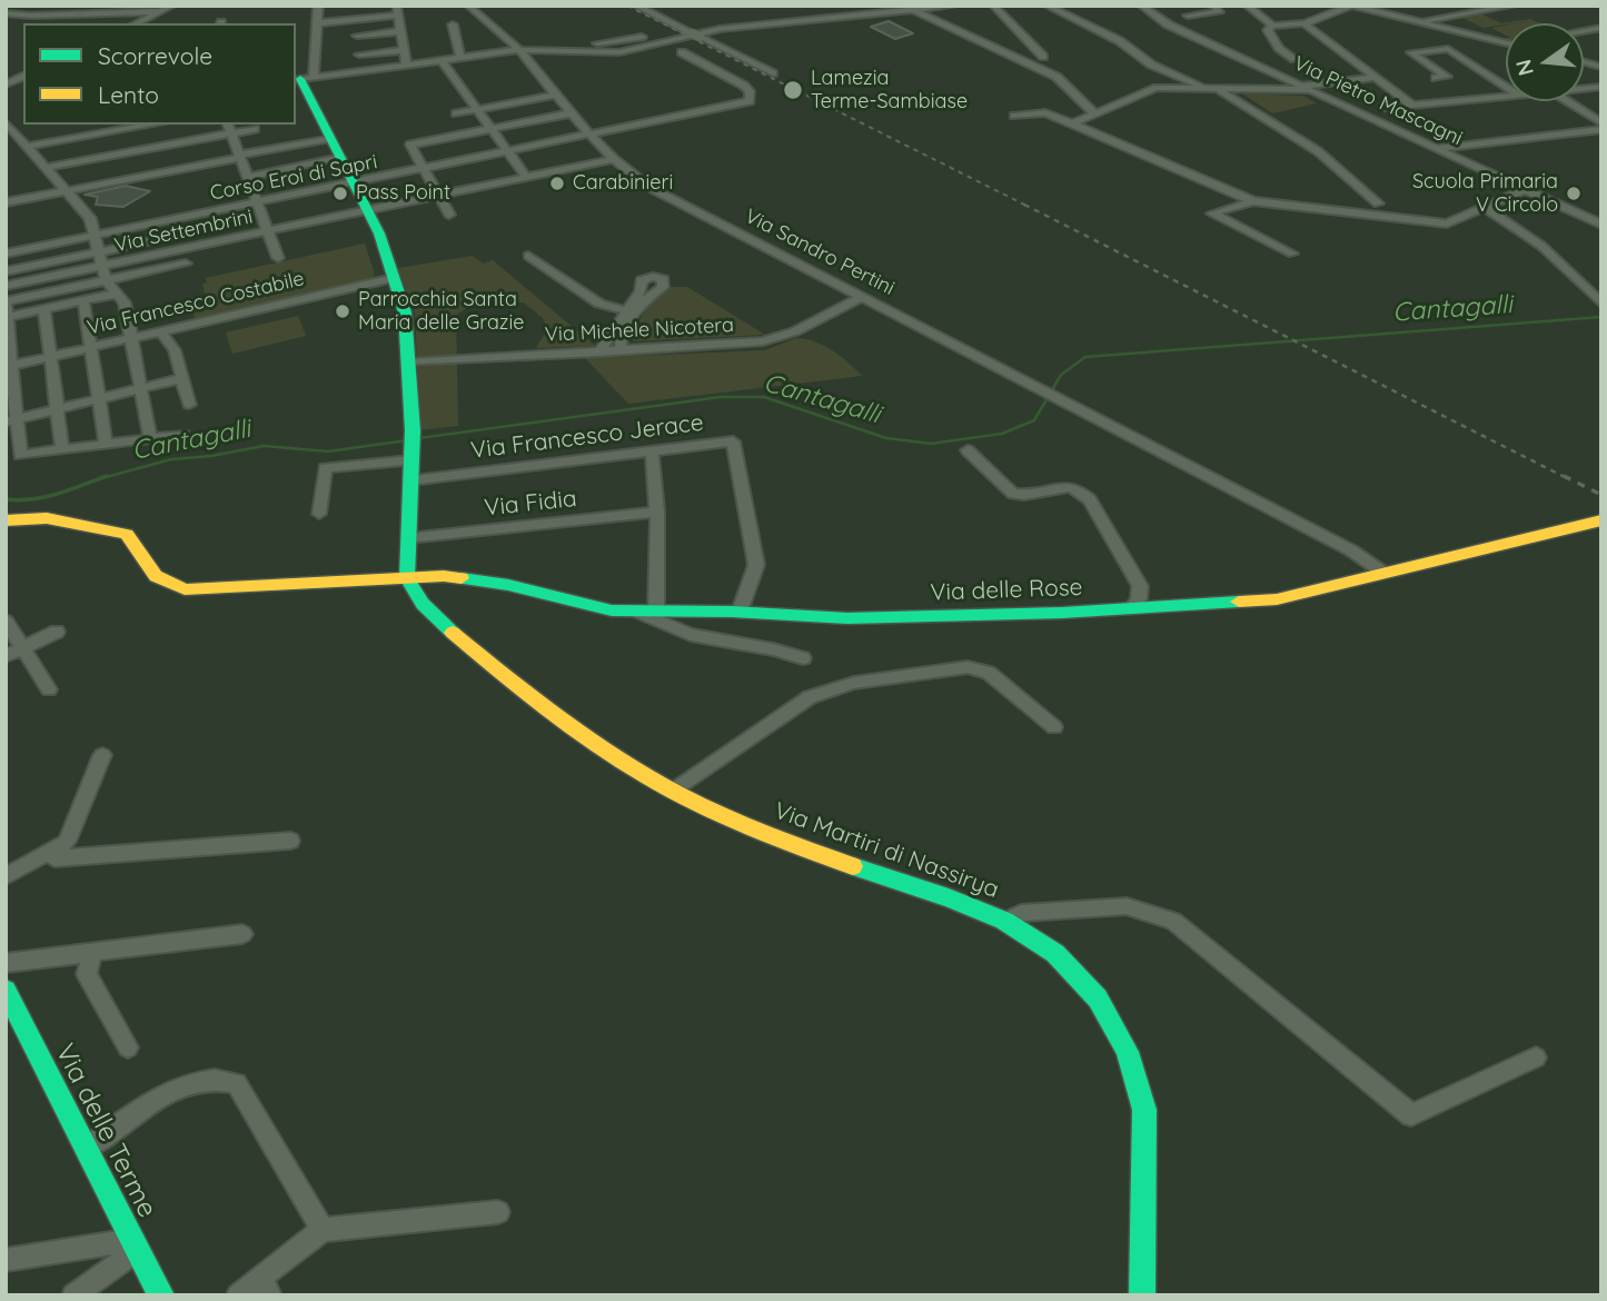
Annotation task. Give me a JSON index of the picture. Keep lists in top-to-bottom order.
{
  "streets": {
    "street": [
      "Via Pietro Mascagni",
      "Corso Eroi di Sapri",
      "Via Settembrini",
      "Via Sandro Pertini",
      "Via Francesco Costabile",
      "Via Michele Nicotera",
      "Via Francesco Jerace",
      "Via Fidia",
      "Via delle Rose",
      "Via Martiri di Nassirya",
      "Via delle Terme"
    ]
  },
  "crossings": [
    ["Corso Eroi di Sapri", "Via Sandro Pertini"],
    ["Via Settembrini", "Via Sandro Pertini"],
    ["Via Sandro Pertini", "Via Michele Nicotera"],
    ["Via Sandro Pertini", "Via delle Rose"],
    ["Via Francesco Jerace", "Via delle Rose"],
    ["Via delle Rose", "Via Martiri di Nassirya"]
  ],
  "water": ["Cantagalli"],
  "places": [
    "Lamezia Terme-Sambiase",
    "Carabinieri",
    "Pass Point",
    "Scuola Primaria V Circolo",
    "Parrocchia Santa Maria delle Grazie"
  ],
  "legend": ["Scorrevole", "Lento"],
  "north": "left"
}
